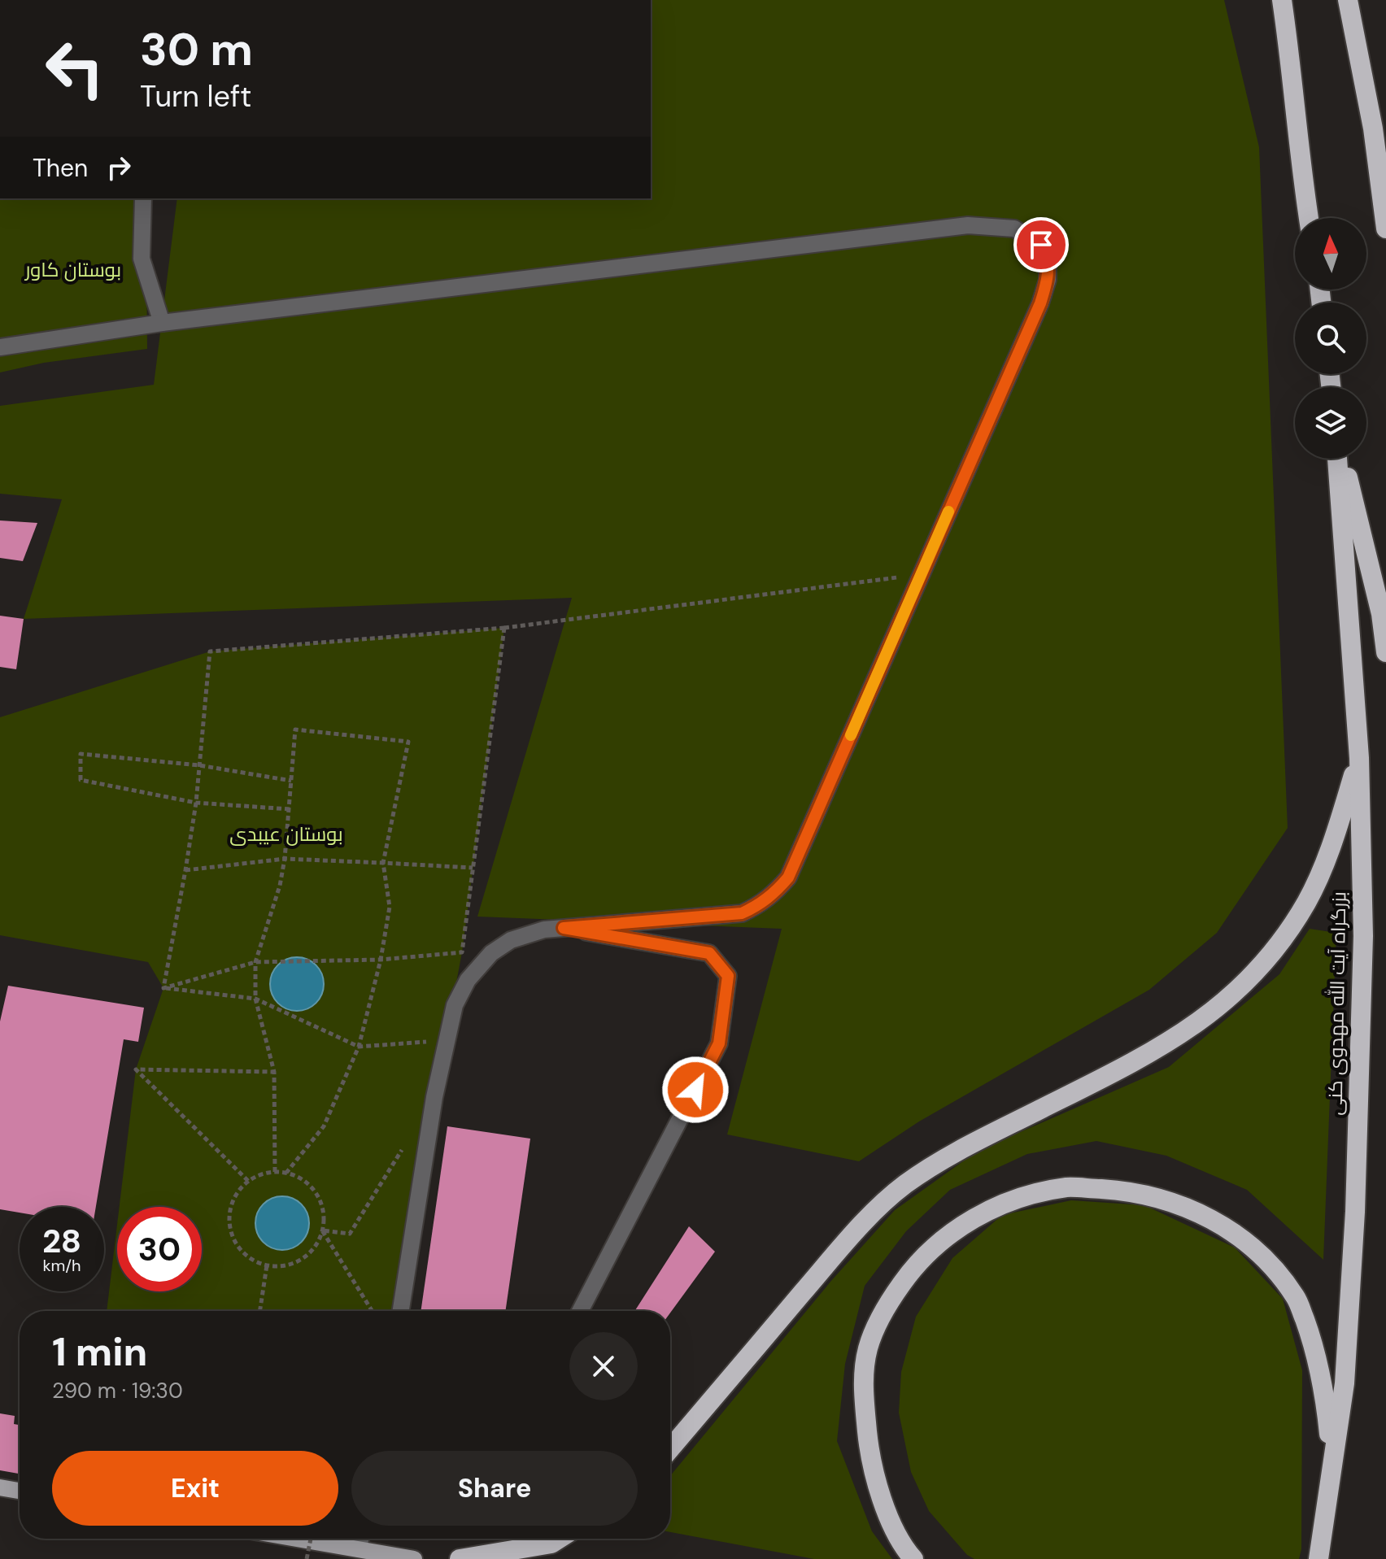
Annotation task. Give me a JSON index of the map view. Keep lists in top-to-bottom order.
{
  "streets": {
    "highway": ["بزرگراه آیت الله مهدوی کنی"]
  },
  "parks": ["بوستان کاور", "بوستان عیبدی"],
  "north": "top",
  "page": {
    "turn": ["30 m", "Turn left"],
    "then": "Then",
    "speed": "28 km/h",
    "limit": "30",
    "heading": ["1 min", "290 m · 19:30"],
    "buttons": ["Exit", "Share"]
  }
}
